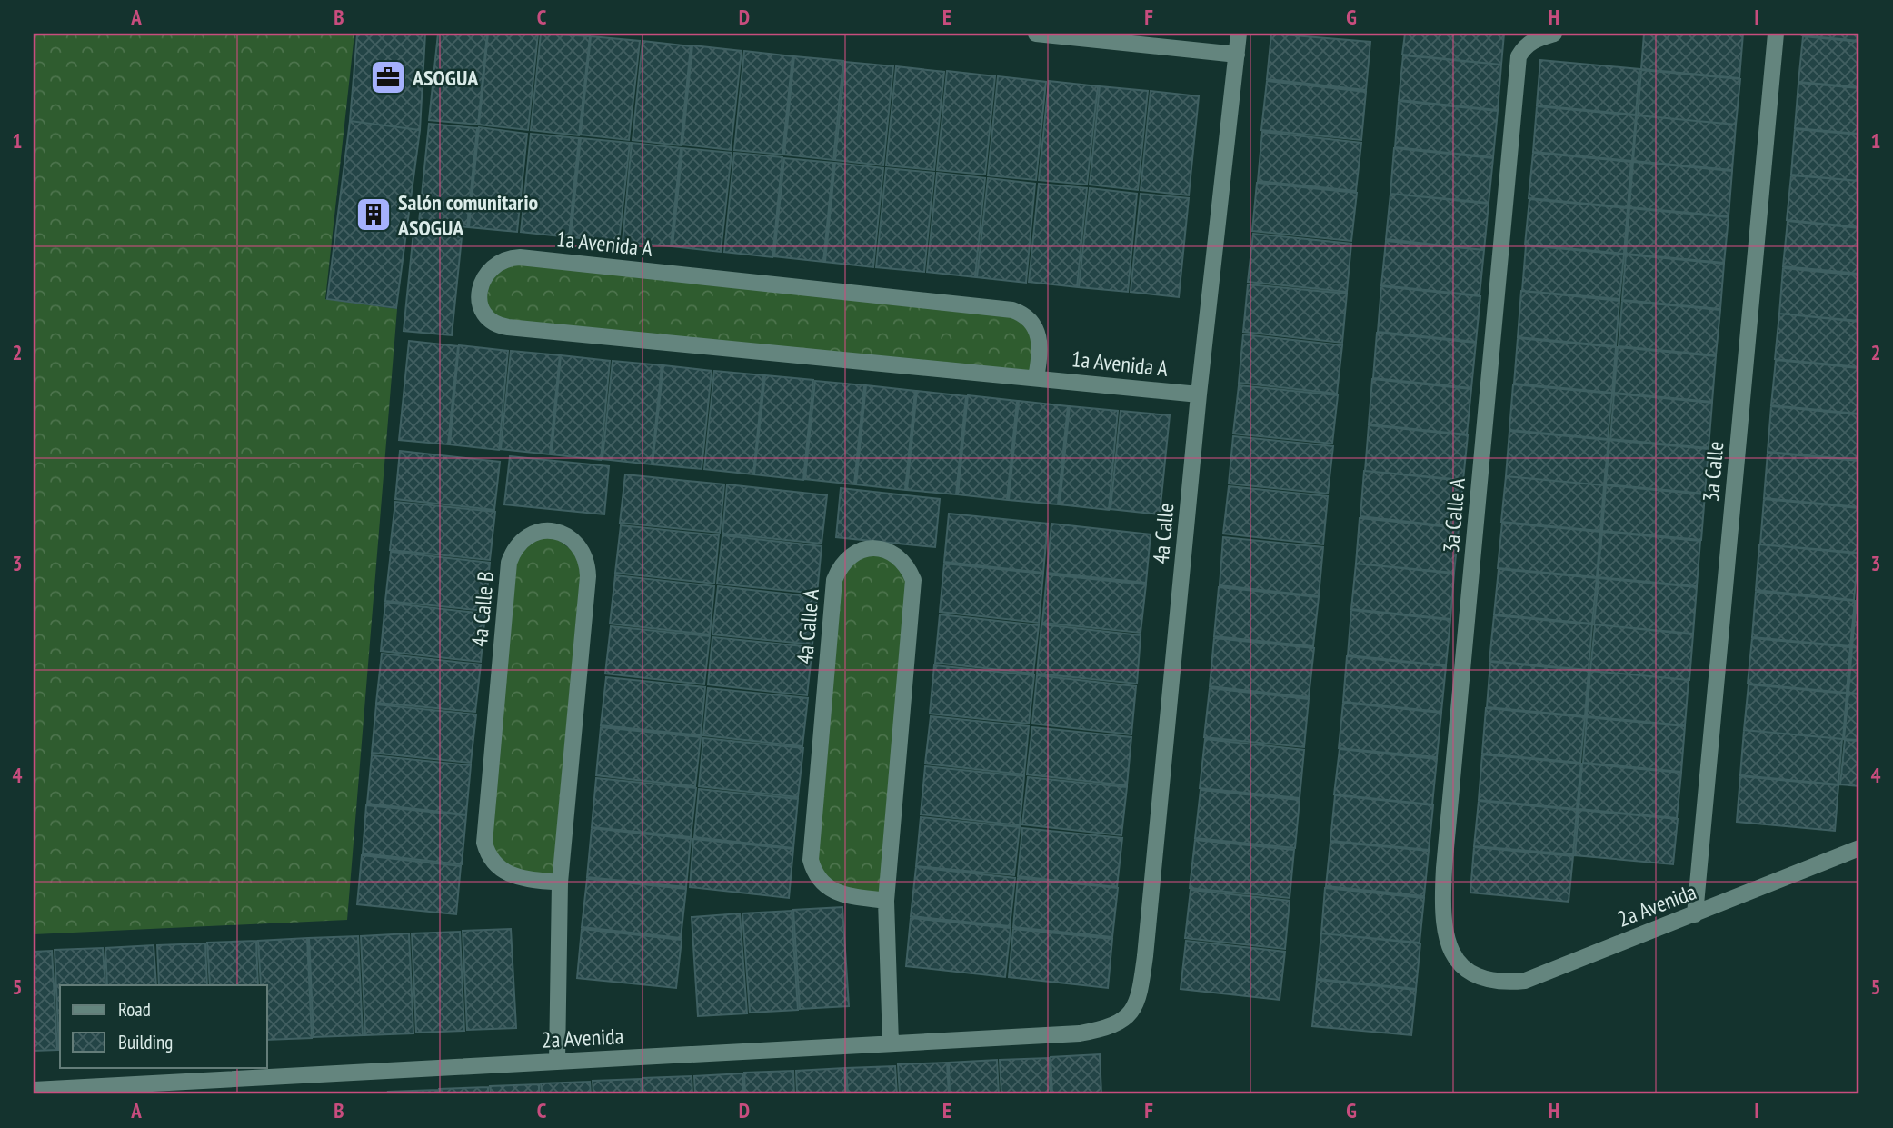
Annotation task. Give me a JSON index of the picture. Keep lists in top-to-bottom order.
{
  "streets": {
    "street": [
      "1a Avenida A",
      "3a Calle",
      "3a Calle A",
      "4a Calle",
      "4a Calle B",
      "4a Calle A",
      "2a Avenida"
    ]
  },
  "crossings": [
    ["1a Avenida A", "4a Calle"],
    ["3a Calle", "2a Avenida"],
    ["3a Calle A", "2a Avenida"],
    ["4a Calle", "2a Avenida"],
    ["4a Calle B", "2a Avenida"],
    ["4a Calle A", "2a Avenida"]
  ],
  "places": {
    "office": ["ASOGUA"],
    "building": ["Salón comunitario ASOGUA"]
  },
  "legend": ["Road", "Building"],
  "grid": {
    "columns": [
      "A",
      "B",
      "C",
      "D",
      "E",
      "F",
      "G",
      "H",
      "I"
    ],
    "rows": [
      "1",
      "2",
      "3",
      "4",
      "5"
    ]
  }
}
